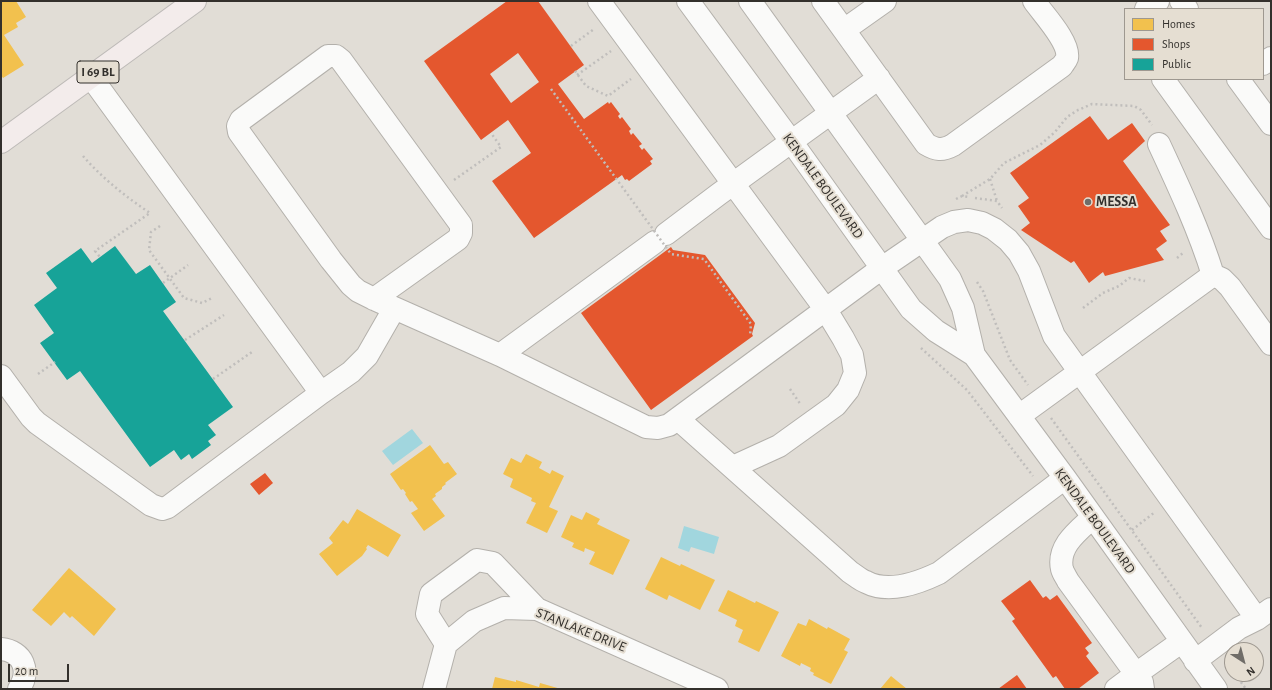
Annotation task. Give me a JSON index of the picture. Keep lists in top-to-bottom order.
{
  "streets": {
    "main road": ["I 69 BL"],
    "street": ["KENDALE BOULEVARD", "STANLAKE DRIVE"]
  },
  "places": ["MESSA"],
  "legend": ["Homes", "Shops", "Public"],
  "scale_bar": "20 m",
  "north": "bottom right"
}
